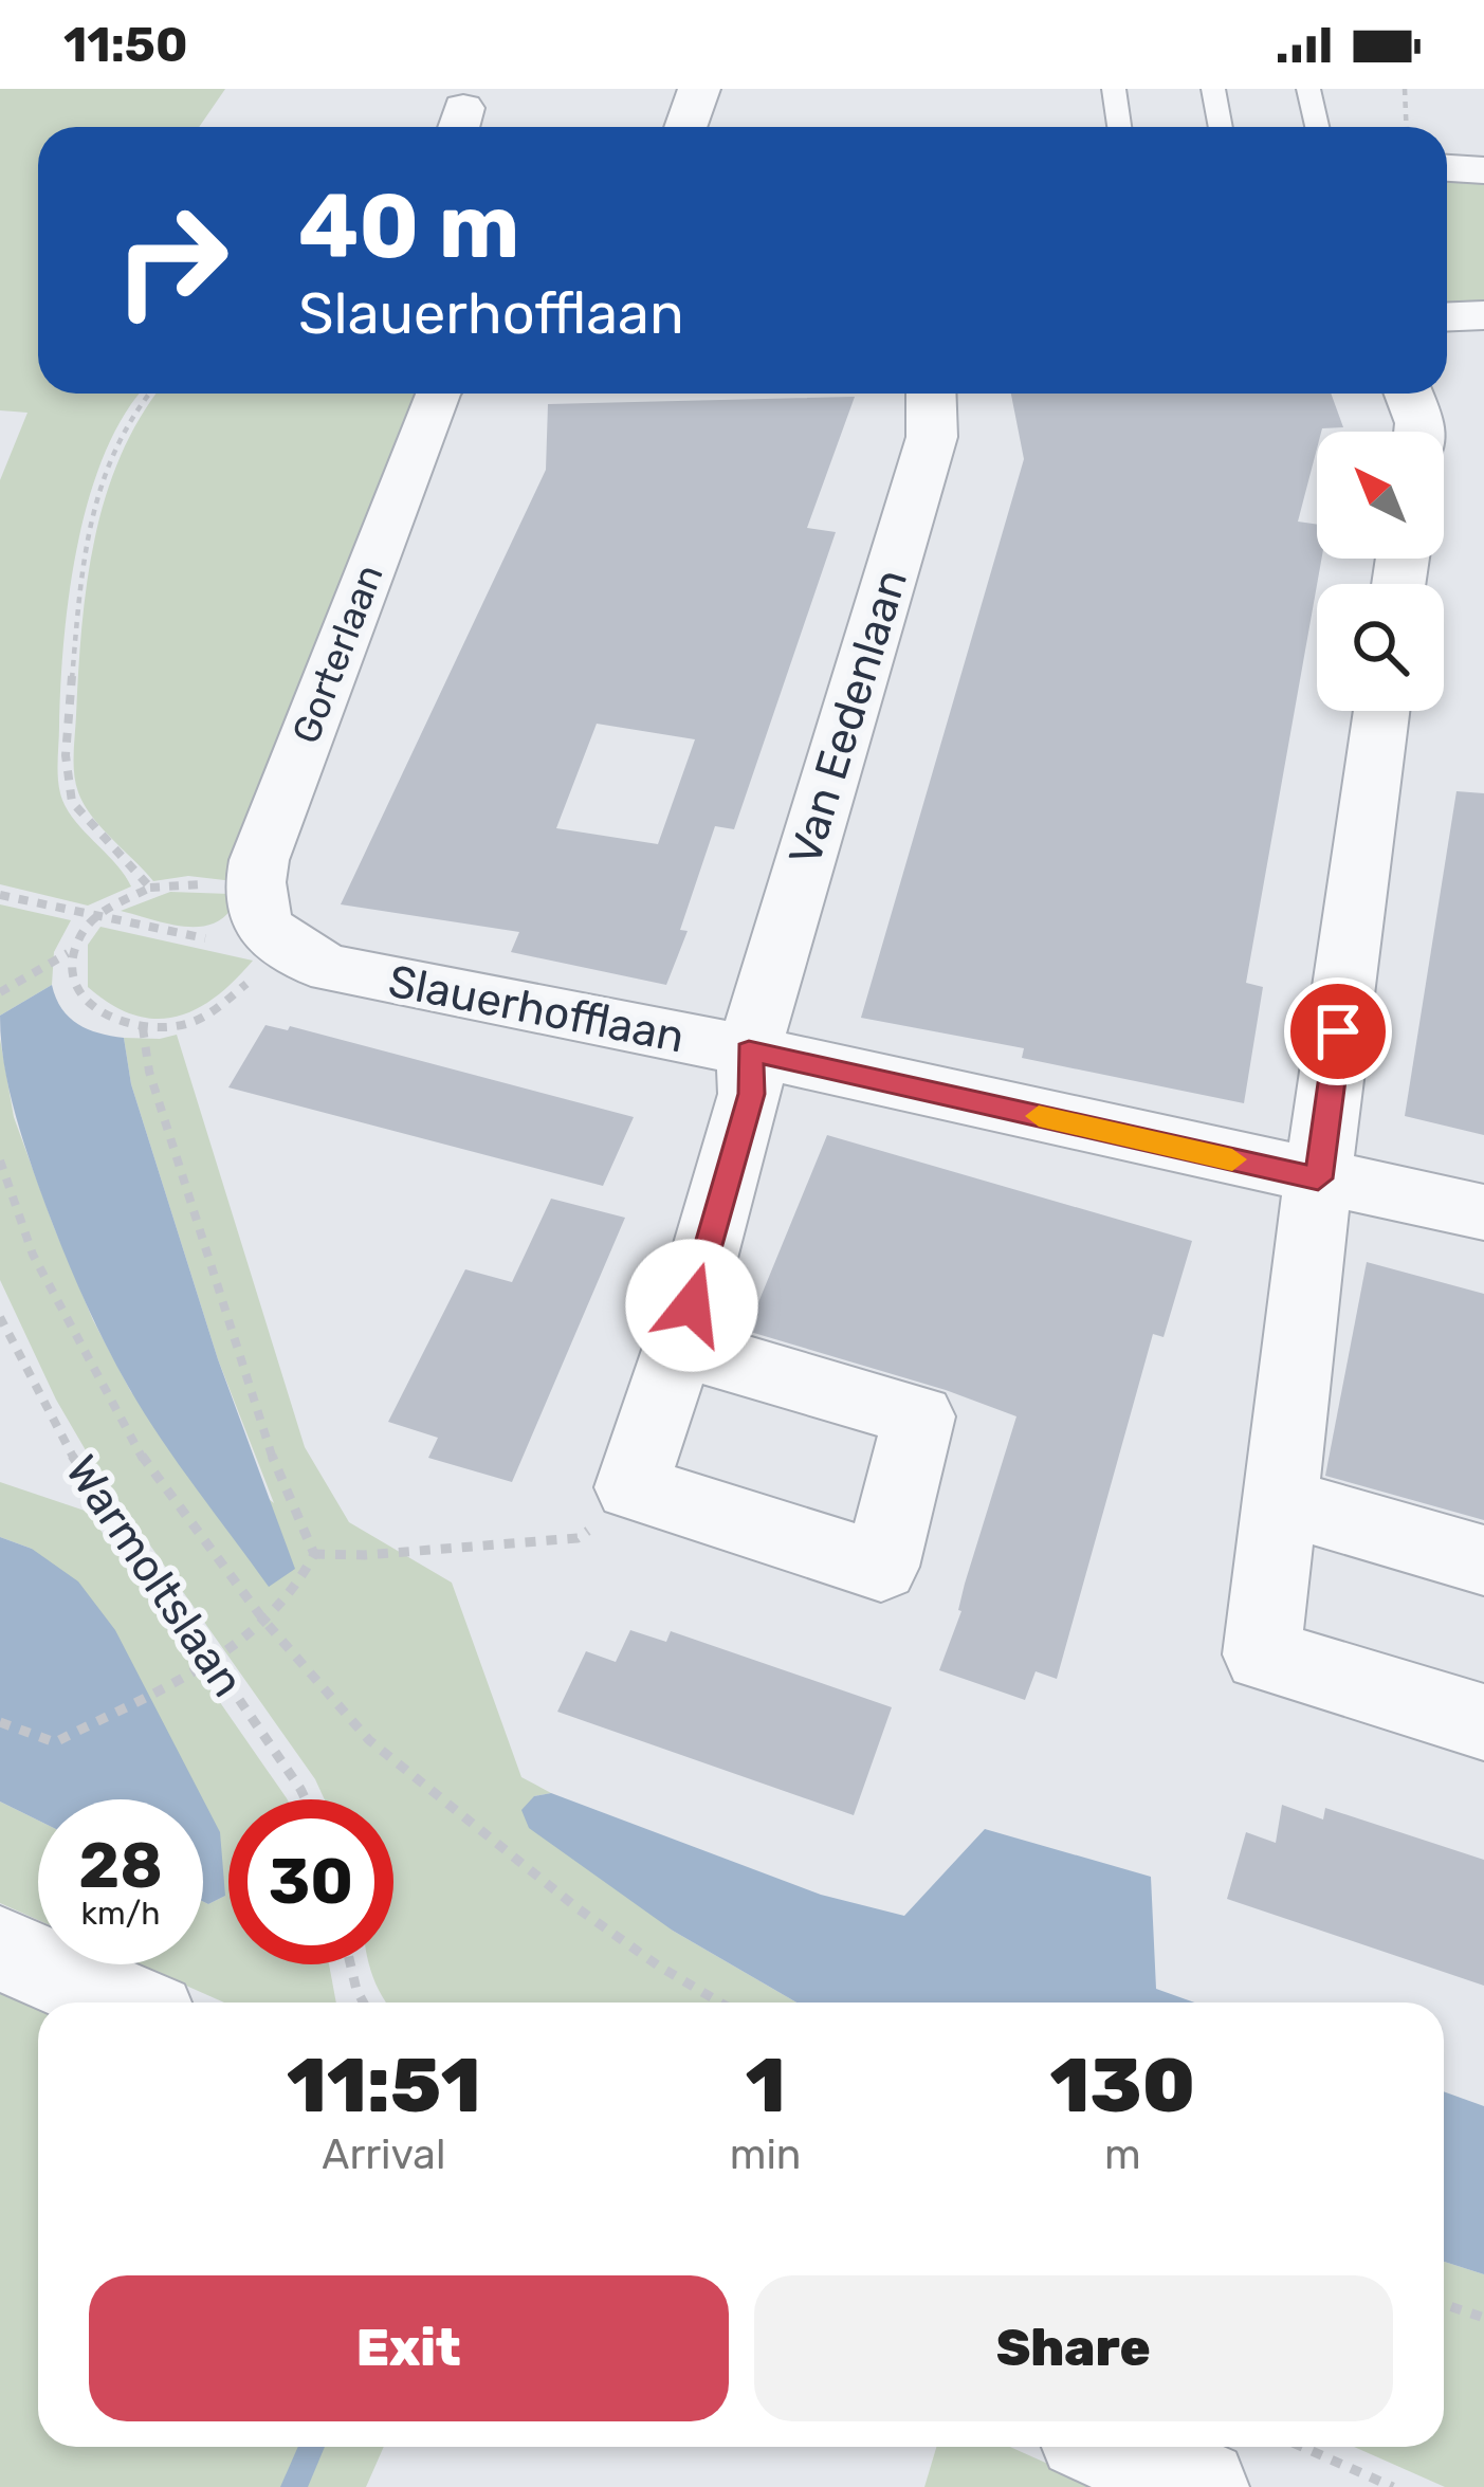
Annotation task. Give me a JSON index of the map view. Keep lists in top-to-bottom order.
{
  "streets": {
    "street": ["Gorterlaan", "Van Eedenlaan", "Slauerhofflaan"],
    "path": ["Warmoltslaan"]
  },
  "crossings": [
    ["Gorterlaan", "Slauerhofflaan"],
    ["Van Eedenlaan", "Slauerhofflaan"]
  ],
  "north": "top left",
  "page": {
    "status": "11:50",
    "turn": ["40 m", "Slauerhofflaan"],
    "speed": "28 km/h",
    "limit": "30",
    "eta": [
      "11:51",
      "Arrival",
      "1",
      "min",
      "130",
      "m"
    ],
    "buttons": ["Exit", "Share"]
  }
}
